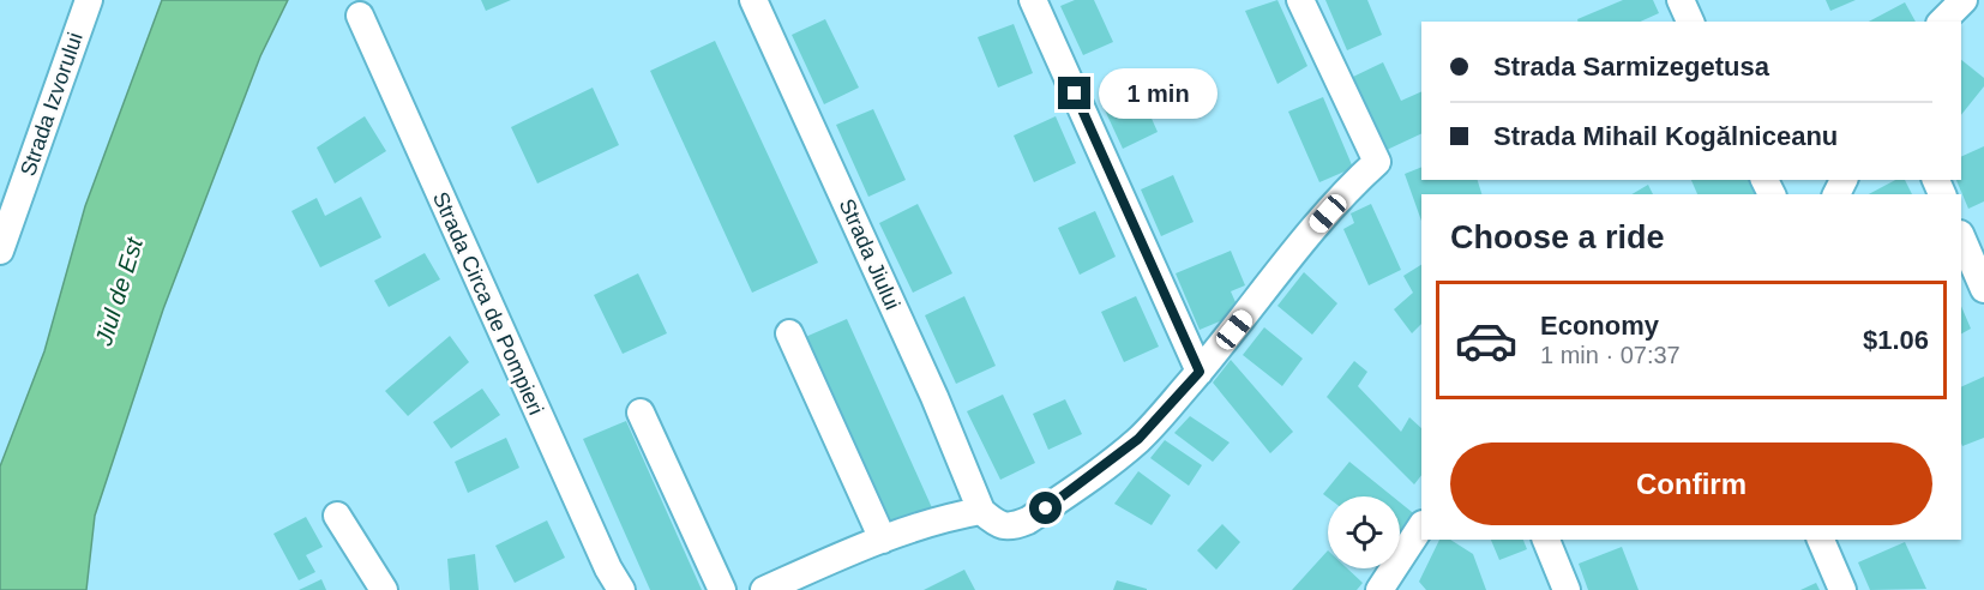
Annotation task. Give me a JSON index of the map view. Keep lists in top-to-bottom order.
{
  "streets": {
    "street": ["Strada Izvorului", "Strada Jiului", "Strada Circa de Pompieri"]
  },
  "water": ["Jiul de Est"],
  "page": {
    "banner": ["Strada Sarmizegetusa", "Strada Mihail Kogălniceanu"],
    "bubble": "1 min",
    "heading": "Choose a ride",
    "list": [
      {
        "name": "Economy",
        "note": "1 min · 07:37",
        "value": "$1.06"
      }
    ],
    "buttons": "Confirm"
  }
}
